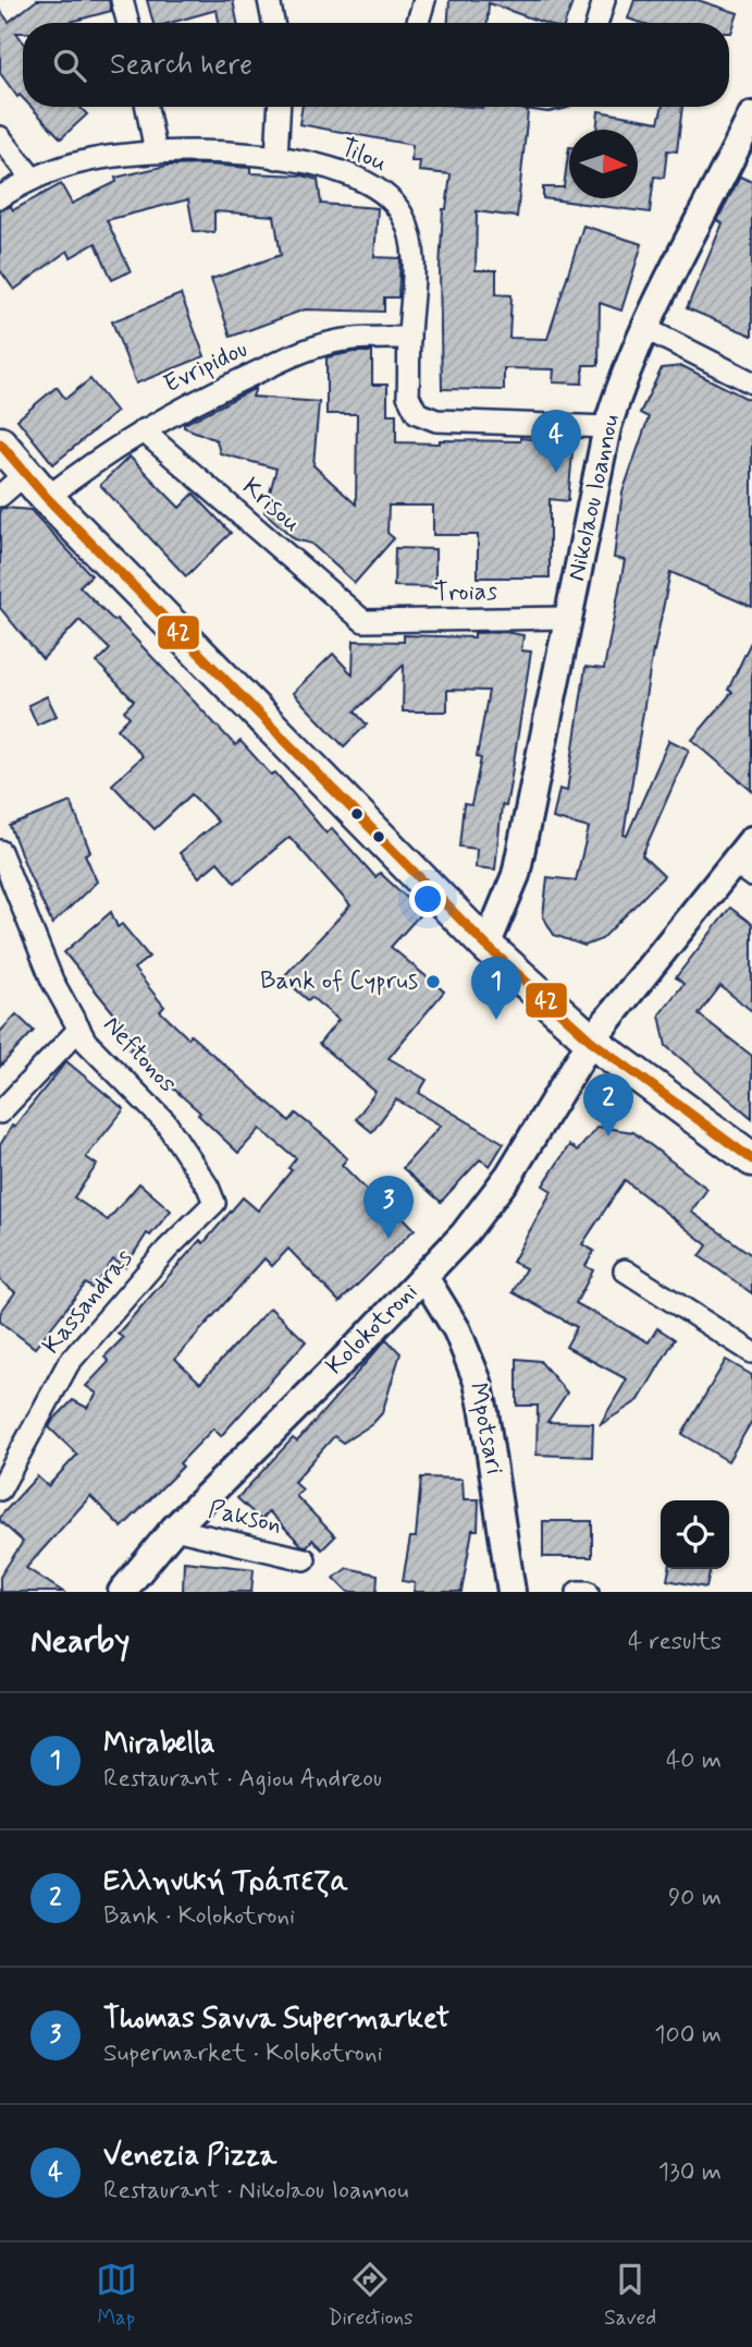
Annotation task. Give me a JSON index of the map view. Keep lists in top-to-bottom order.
{
  "streets": {
    "street": [
      "Tilou",
      "Evripidou",
      "Nikolaou Ioannou",
      "Krisou",
      "Troias",
      "Neftonos",
      "Kassandras",
      "Kolokotroni",
      "Mpotsari",
      "Pakson"
    ]
  },
  "crossings": [
    ["Tilou", "Evripidou"],
    ["Tilou", "Nikolaou Ioannou"],
    ["Evripidou", "Krisou"],
    ["Nikolaou Ioannou", "Troias"],
    ["Krisou", "Troias"],
    ["Neftonos", "Kassandras"],
    ["Kolokotroni", "Mpotsari"],
    ["Kolokotroni", "Pakson"]
  ],
  "places": ["Bank of Cyprus"],
  "lines": ["transit line 42"],
  "north": "right",
  "page": {
    "search": "Search here",
    "pins": [
      "4",
      "1",
      "2",
      "3"
    ],
    "heading": ["Nearby", "4 results"],
    "list": [
      {
        "mark": "1",
        "name": "Mirabella",
        "note": "Restaurant · Agiou Andreou",
        "value": "40 m"
      },
      {
        "mark": "2",
        "name": "Ελληνική Τράπεζα",
        "note": "Bank · Kolokotroni",
        "value": "90 m"
      },
      {
        "mark": "3",
        "name": "Thomas Savva Supermarket",
        "note": "Supermarket · Kolokotroni",
        "value": "100 m"
      },
      {
        "mark": "4",
        "name": "Venezia Pizza",
        "note": "Restaurant · Nikolaou Ioannou",
        "value": "130 m"
      }
    ],
    "nav": ["Map", "Directions", "Saved"]
  }
}
